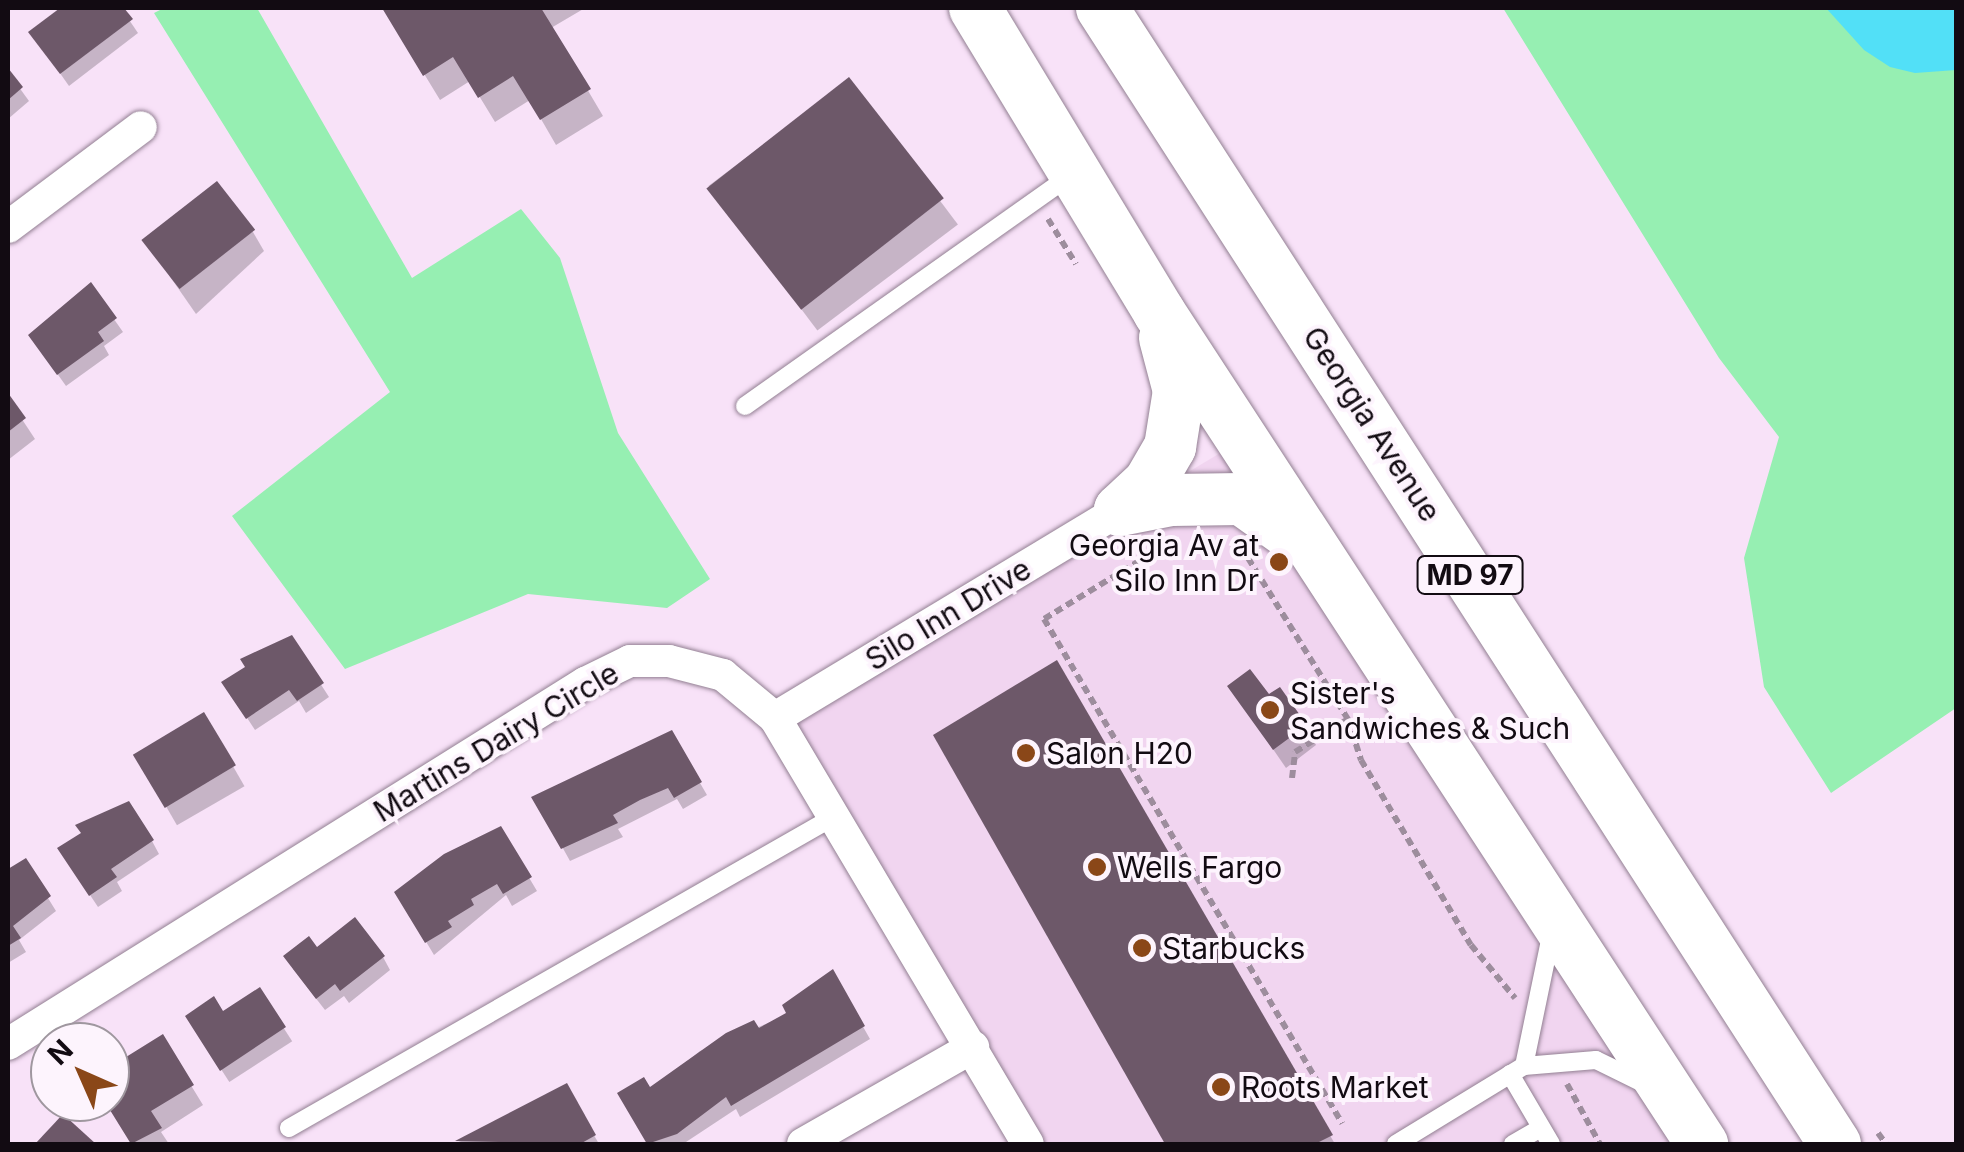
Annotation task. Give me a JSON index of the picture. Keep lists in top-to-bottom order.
{
  "streets": {
    "main road": ["Georgia Avenue", "MD 97"],
    "street": ["Silo Inn Drive", "Martins Dairy Circle"]
  },
  "crossings": [
    ["Silo Inn Drive", "Martins Dairy Circle"]
  ],
  "places": [
    "Georgia Av at Silo Inn Dr",
    "Sister's Sandwiches & Such",
    "Salon H20",
    "Wells Fargo",
    "Starbucks",
    "Roots Market"
  ],
  "north": "top left"
}
